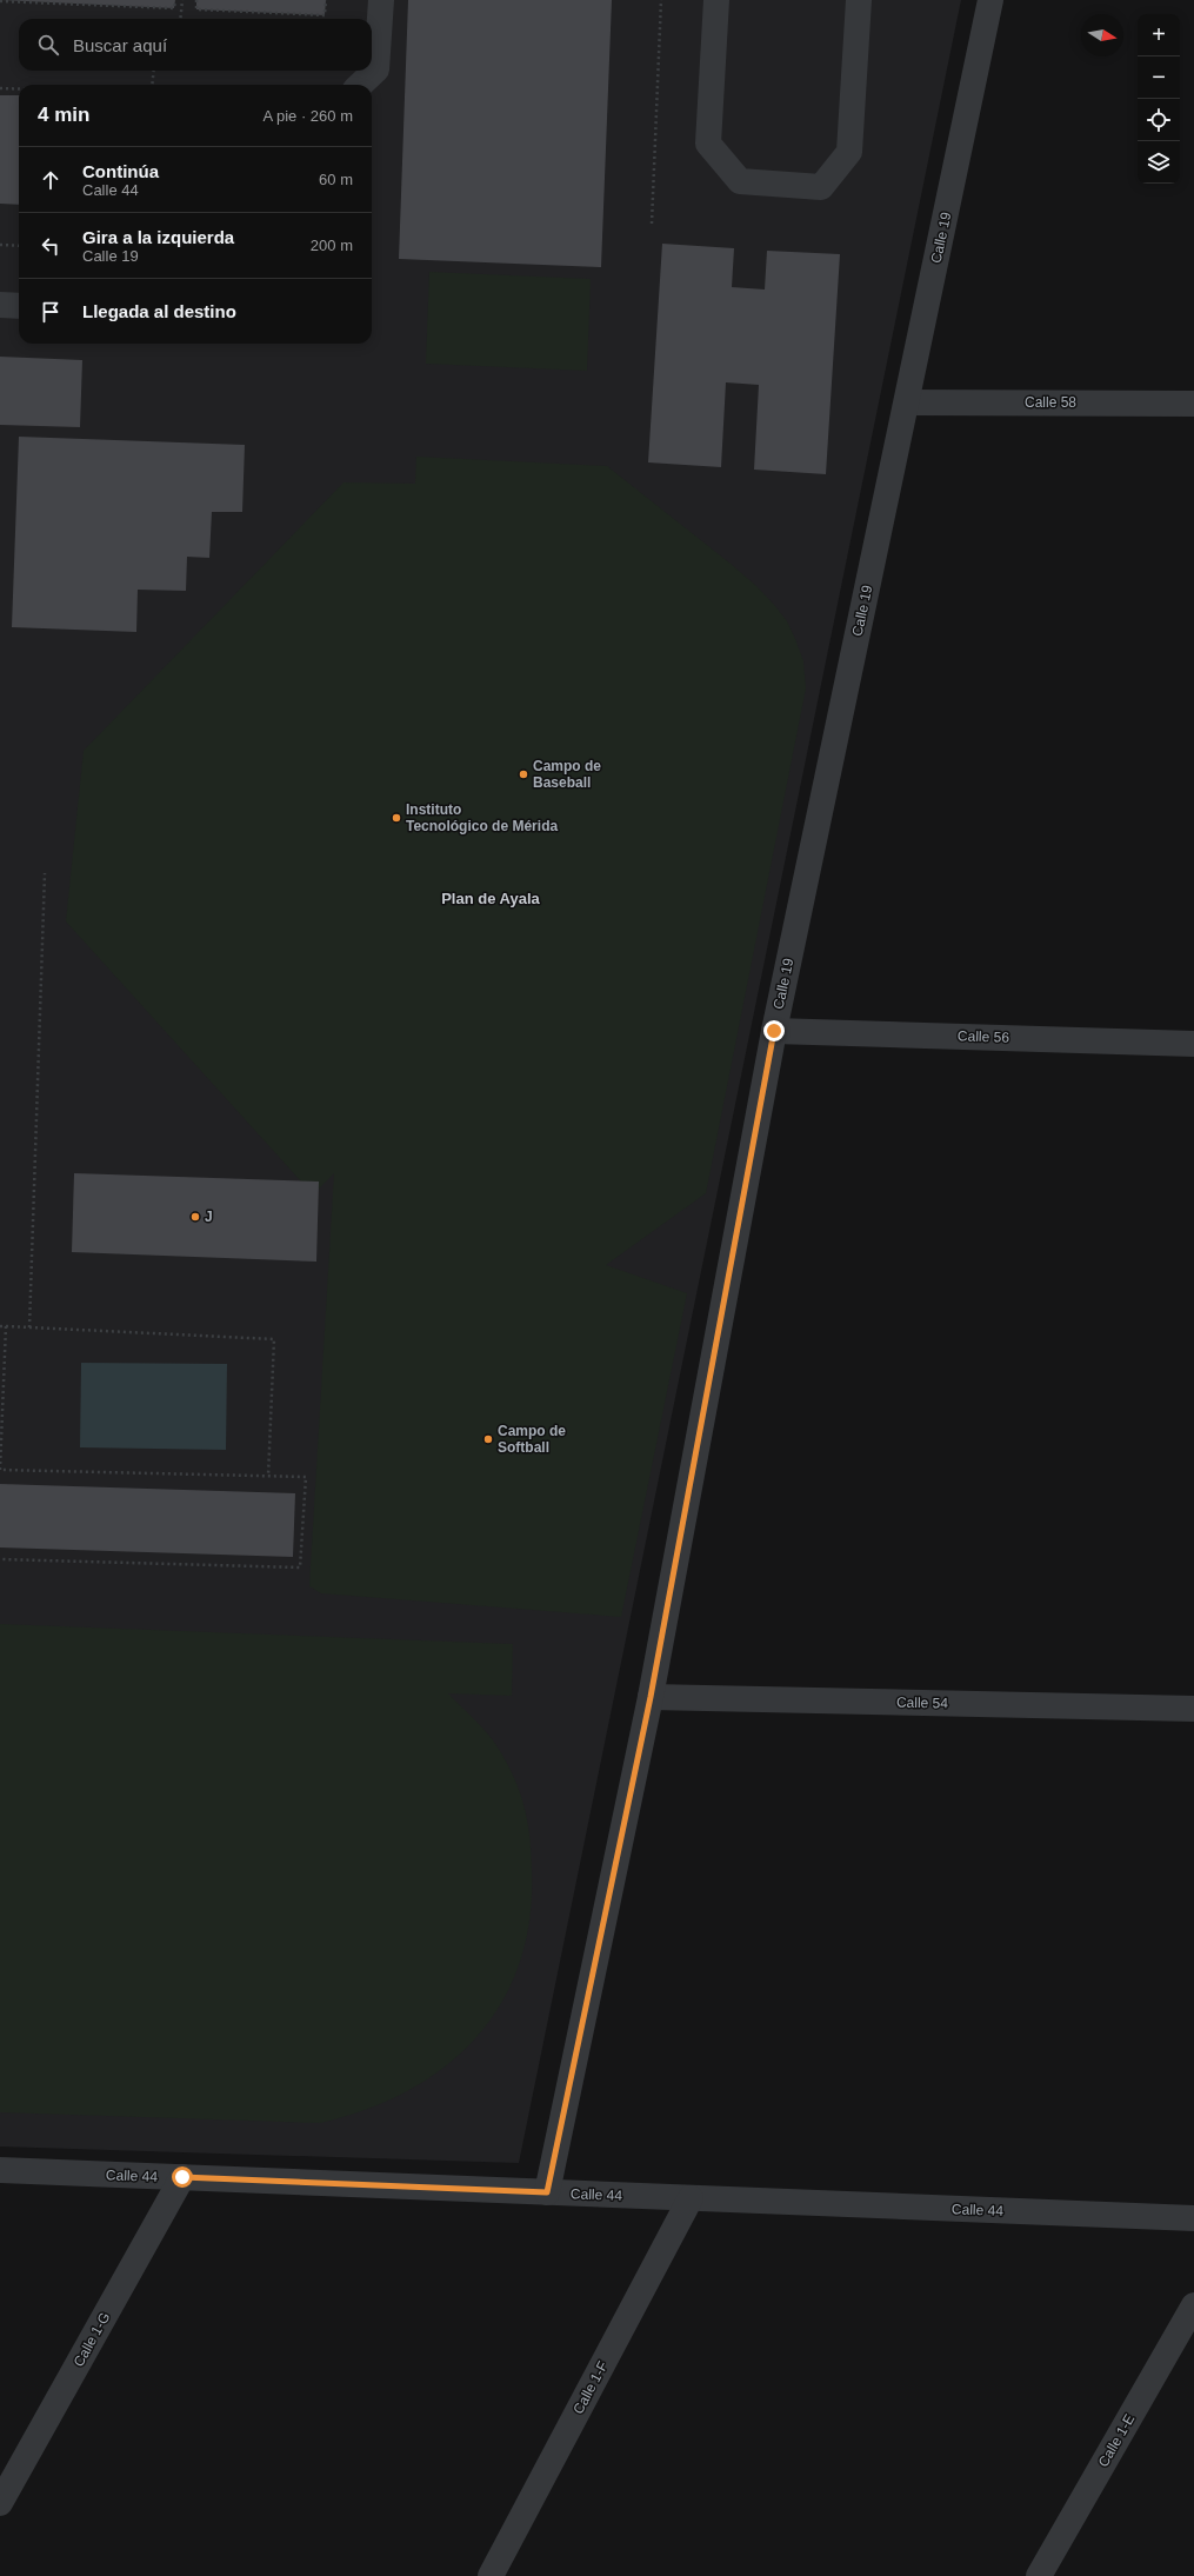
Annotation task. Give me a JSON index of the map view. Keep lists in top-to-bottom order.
{
  "streets": {
    "street": [
      "Calle 19",
      "Calle 58",
      "Calle 56",
      "Calle 54",
      "Calle 44",
      "Calle 1-G",
      "Calle 1-F",
      "Calle 1-E"
    ]
  },
  "crossings": [
    ["Calle 19", "Calle 58"],
    ["Calle 19", "Calle 56"],
    ["Calle 19", "Calle 54"],
    ["Calle 19", "Calle 44"],
    ["Calle 44", "Calle 1-G"],
    ["Calle 44", "Calle 1-F"]
  ],
  "districts": ["Plan de Ayala"],
  "places": [
    "Campo de Baseball",
    "Instituto Tecnológico de Mérida",
    "J",
    "Campo de Softball"
  ],
  "north": "right",
  "page": {
    "map_buttons": ["+", "−"],
    "search": "Buscar aquí",
    "heading": ["4 min", "A pie · 260 m"],
    "list": [
      ["Continúa", "Calle 44", "60 m"],
      ["Gira a la izquierda", "Calle 19", "200 m"],
      "Llegada al destino"
    ]
  }
}
